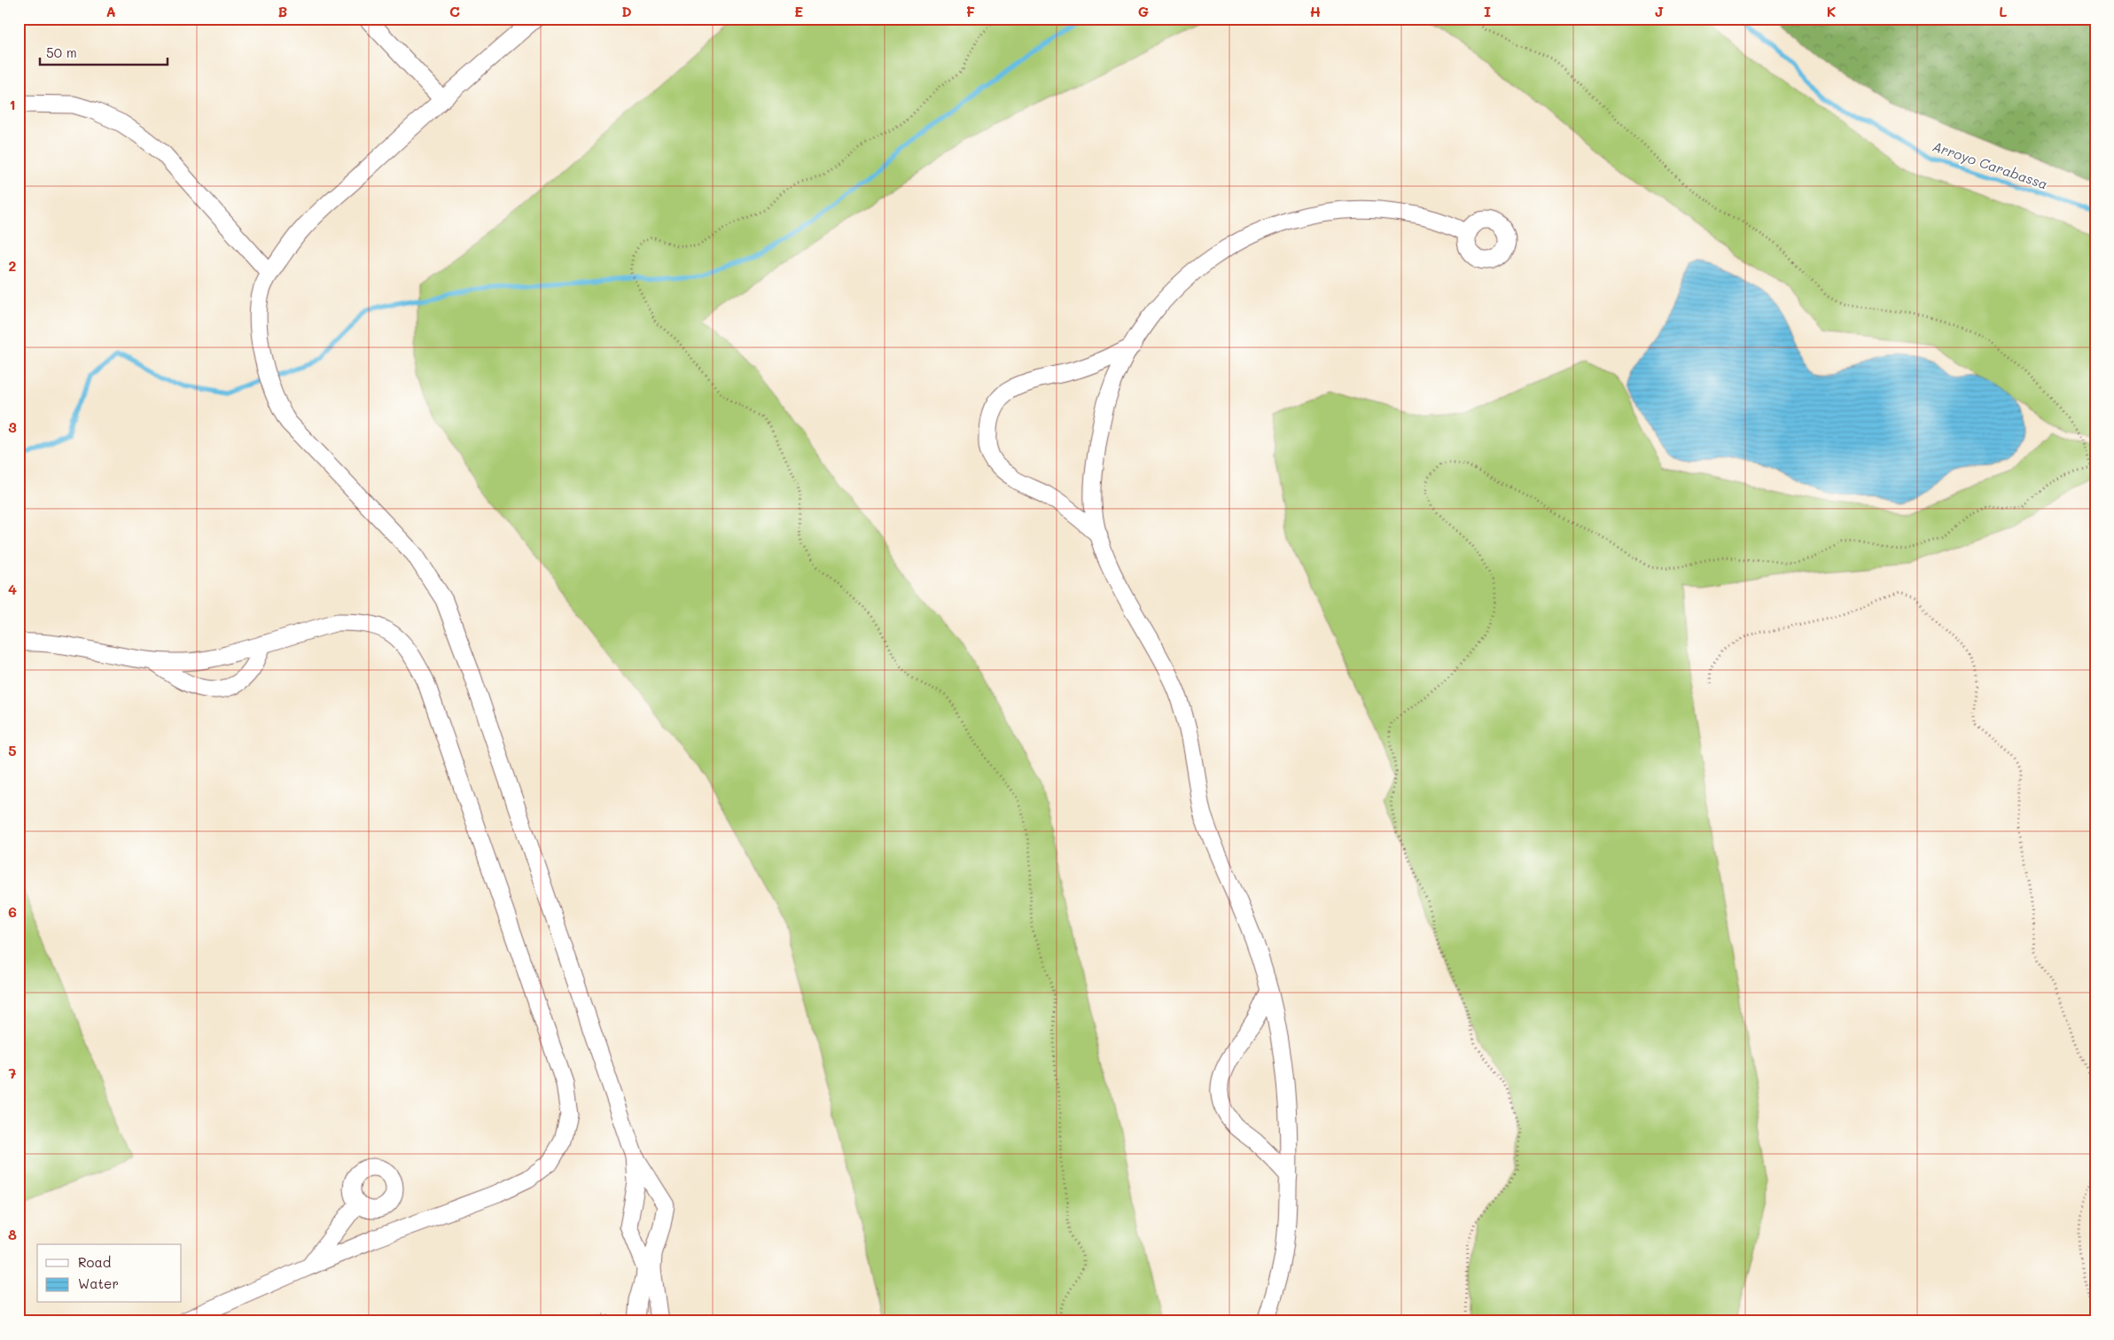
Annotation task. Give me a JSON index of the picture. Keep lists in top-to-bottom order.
{
  "water": ["Arroyo Carabassa"],
  "legend": ["Road", "Water"],
  "scale_bar": "50 m",
  "grid": {
    "columns": [
      "A",
      "B",
      "C",
      "D",
      "E",
      "F",
      "G",
      "H",
      "I",
      "J",
      "K",
      "L"
    ],
    "rows": [
      "1",
      "2",
      "3",
      "4",
      "5",
      "6",
      "7",
      "8"
    ]
  }
}
